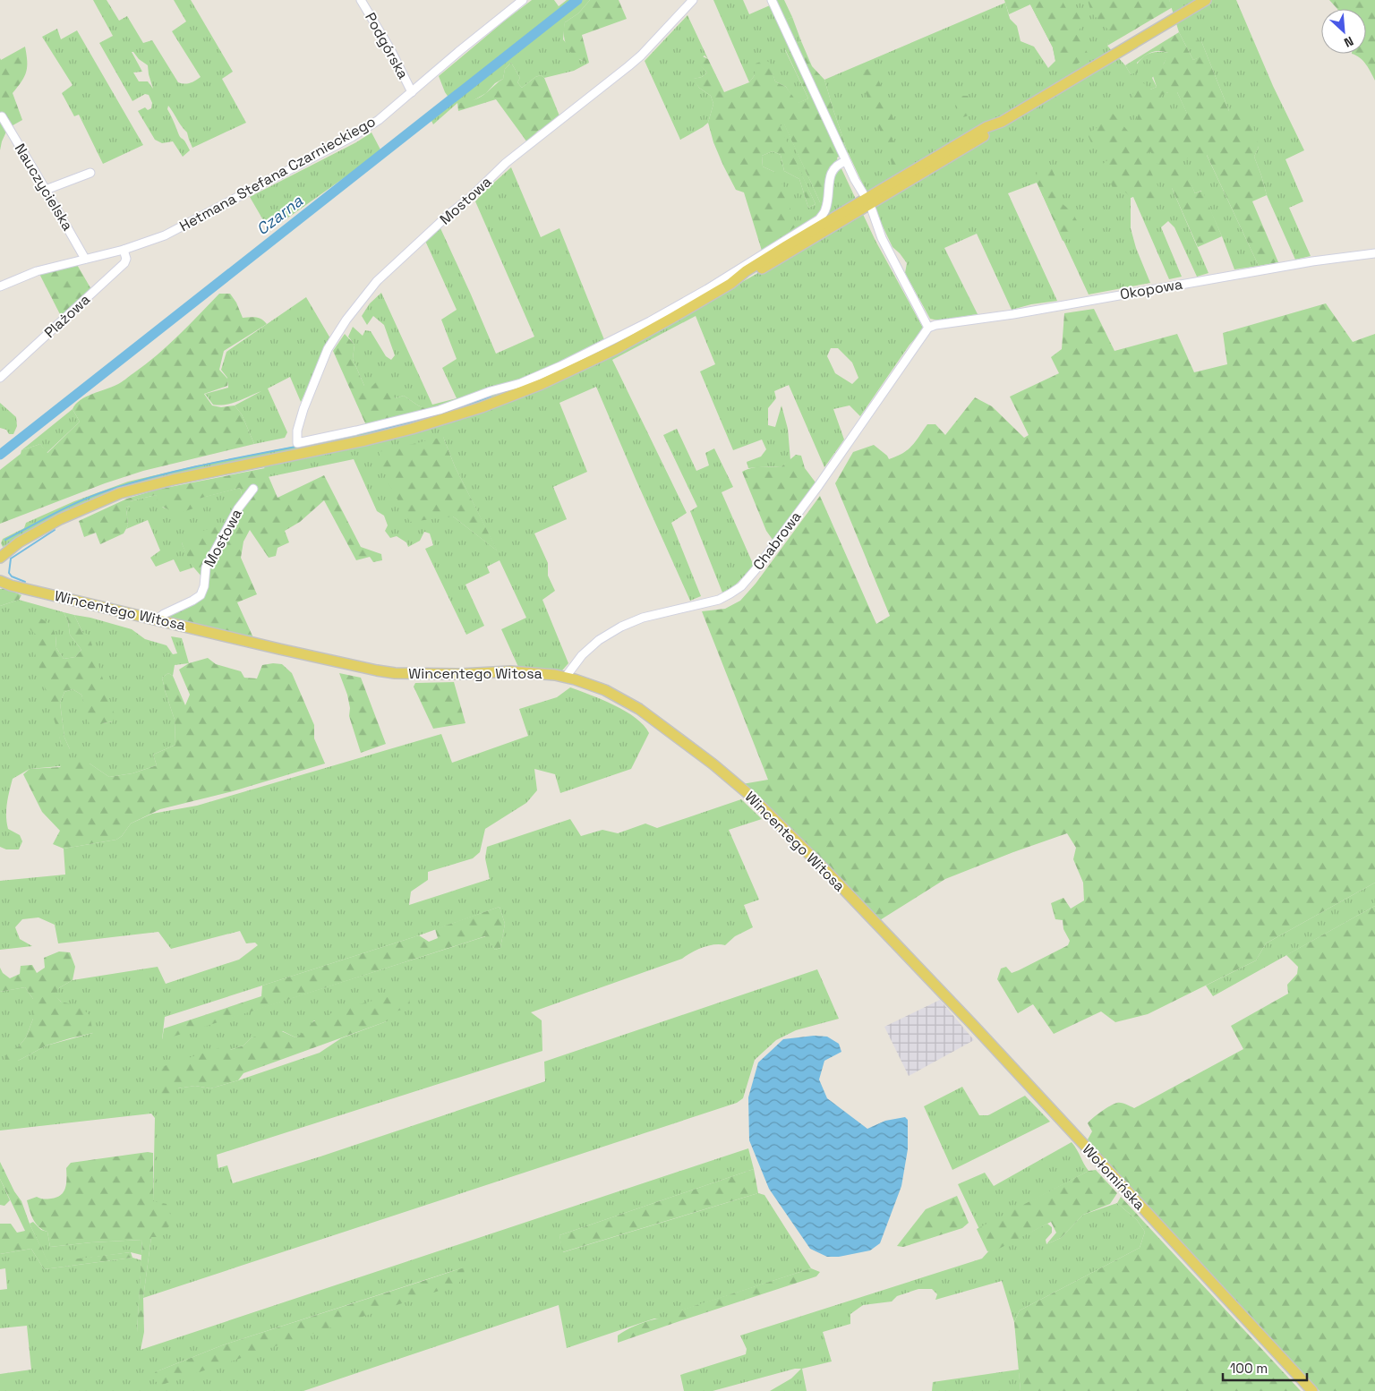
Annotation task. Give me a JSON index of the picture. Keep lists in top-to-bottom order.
{
  "streets": {
    "main road": ["Wincentego Witosa", "Wołomińska"],
    "street": [
      "Podgórska",
      "Hetmana Stefana Czarnieckiego",
      "Nauczycielska",
      "Mostowa",
      "Okopowa",
      "Plażowa",
      "Chabrowa"
    ]
  },
  "crossings": [
    ["Podgórska", "Hetmana Stefana Czarnieckiego"],
    ["Hetmana Stefana Czarnieckiego", "Nauczycielska"],
    ["Hetmana Stefana Czarnieckiego", "Plażowa"],
    ["Mostowa", "Wincentego Witosa"],
    ["Okopowa", "Chabrowa"],
    ["Chabrowa", "Wincentego Witosa"],
    ["Wincentego Witosa", "Wołomińska"]
  ],
  "water": ["Czarna"],
  "scale_bar": "100 m",
  "north": "bottom right"
}
